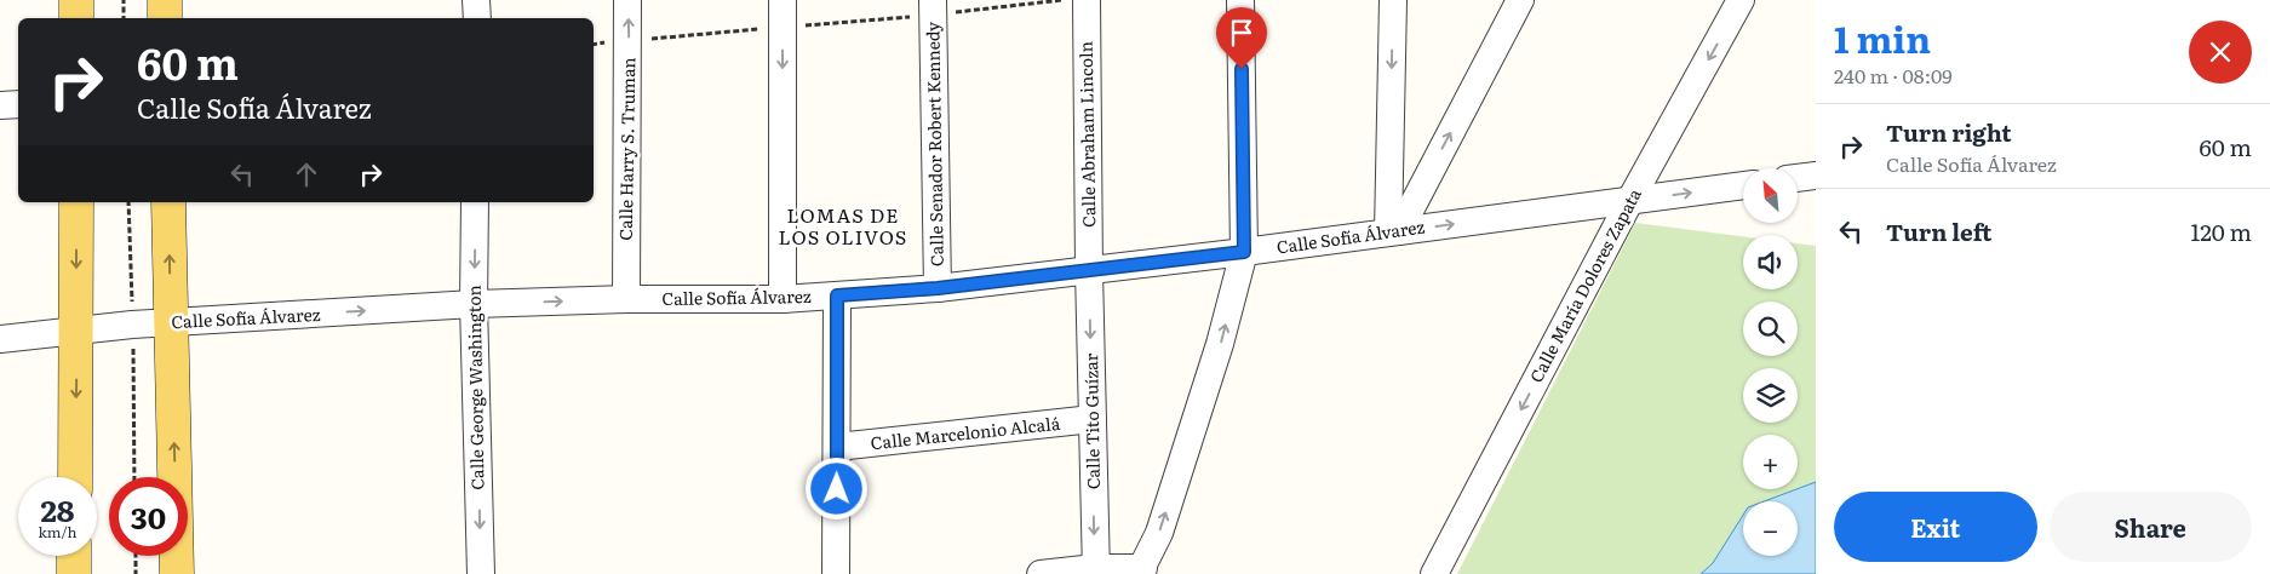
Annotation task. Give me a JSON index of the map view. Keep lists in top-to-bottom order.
{
  "streets": {
    "street": [
      "Calle Abraham Lincoln",
      "Calle Senador Robert Kennedy",
      "Calle Harry S. Truman",
      "Calle Sofía Álvarez",
      "Calle María Dolores Zapata",
      "Calle George Washington",
      "Calle Tito Guízar",
      "Calle Marcelonio Alcalá"
    ]
  },
  "crossings": [
    ["Calle Abraham Lincoln", "Calle Sofía Álvarez"],
    ["Calle Abraham Lincoln", "Calle Tito Guízar"],
    ["Calle Senador Robert Kennedy", "Calle Sofía Álvarez"],
    ["Calle Harry S. Truman", "Calle Sofía Álvarez"],
    ["Calle Sofía Álvarez", "Calle María Dolores Zapata"],
    ["Calle Sofía Álvarez", "Calle George Washington"],
    ["Calle Sofía Álvarez", "Calle Tito Guízar"],
    ["Calle Tito Guízar", "Calle Marcelonio Alcalá"]
  ],
  "one_way": ["Calle Sofía Álvarez", "Calle George Washington"],
  "districts": ["LOMAS DE LOS OLIVOS"],
  "north": "top left",
  "page": {
    "heading": ["1 min", "240 m · 08:09"],
    "turn": ["60 m", "Calle Sofía Álvarez"],
    "list": [
      {
        "name": "Turn right",
        "note": "Calle Sofía Álvarez",
        "value": "60 m"
      },
      {
        "name": "Turn left",
        "value": "120 m"
      }
    ],
    "map_buttons": ["+", "−"],
    "speed": "28 km/h",
    "limit": "30",
    "buttons": ["Exit", "Share"]
  }
}
